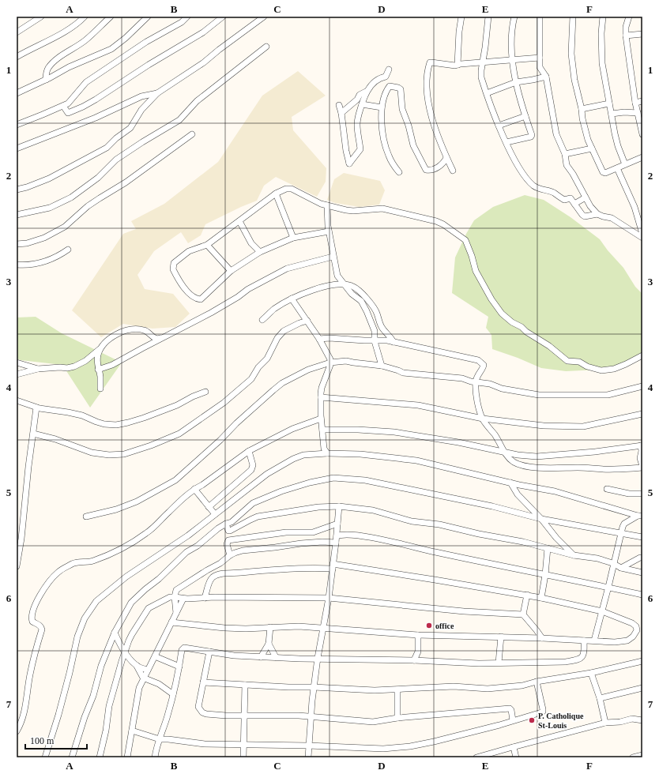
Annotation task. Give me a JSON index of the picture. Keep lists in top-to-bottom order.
{
  "places": ["office", "P. Catholique St-Louis"],
  "scale_bar": "100 m",
  "grid": {
    "columns": [
      "A",
      "B",
      "C",
      "D",
      "E",
      "F"
    ],
    "rows": [
      "1",
      "2",
      "3",
      "4",
      "5",
      "6",
      "7"
    ]
  }
}
